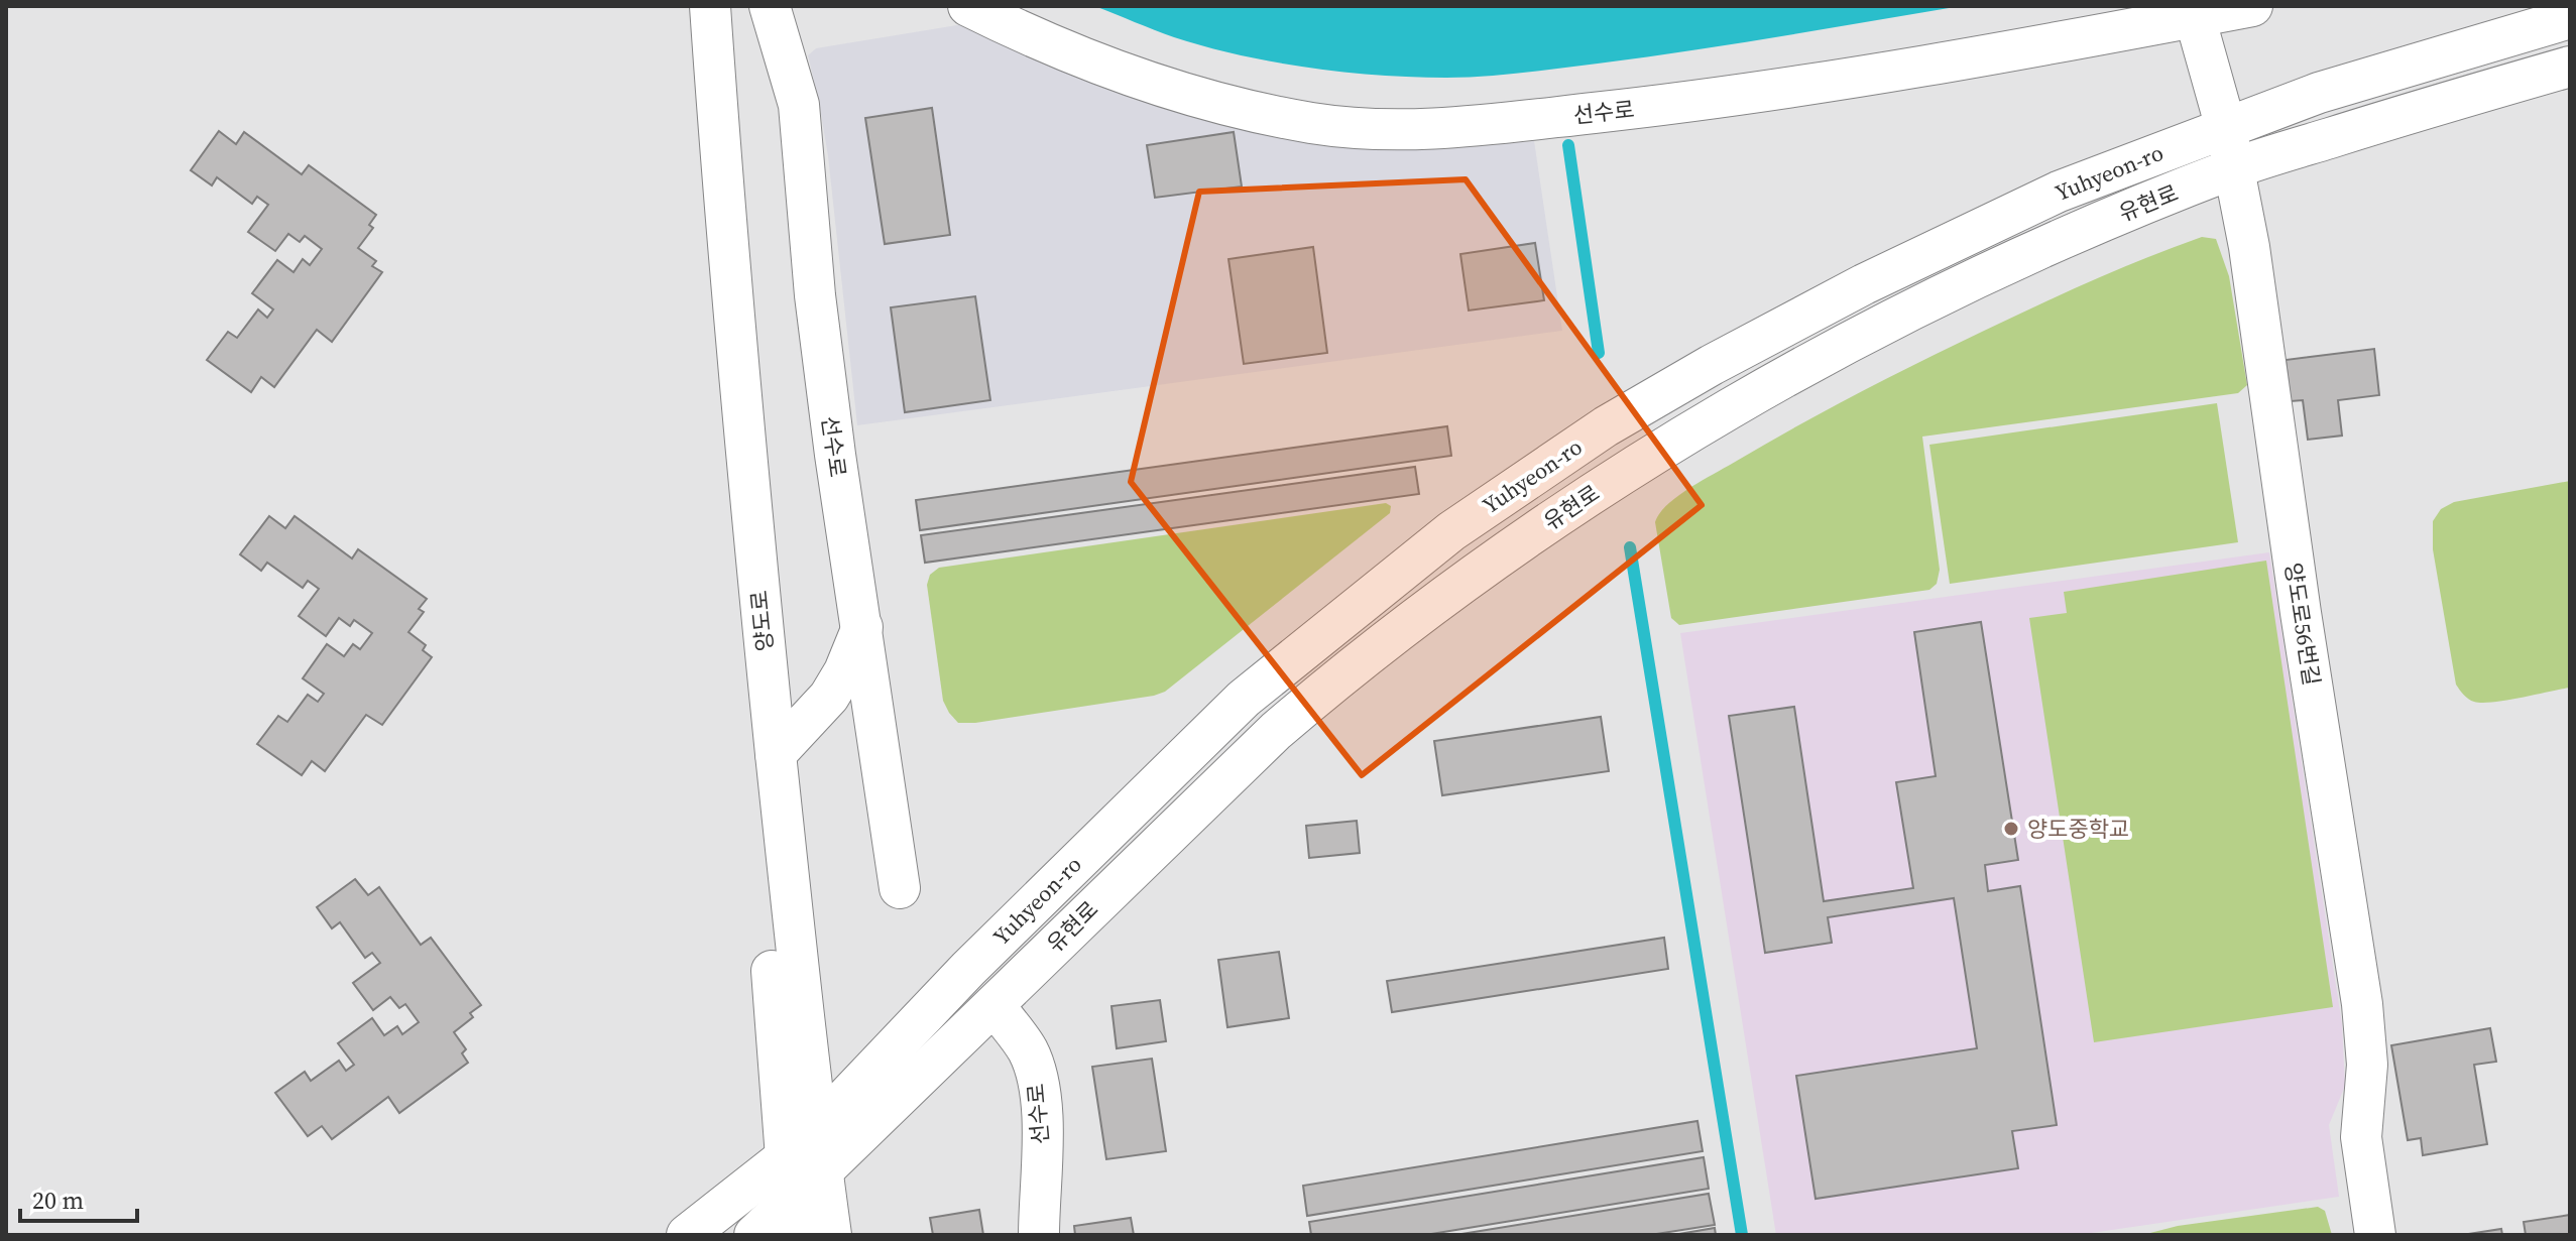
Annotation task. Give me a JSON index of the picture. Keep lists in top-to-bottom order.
{
  "streets": {
    "street": [
      "선수로",
      "Yuhyeon-ro",
      "유현로",
      "양도로",
      "양도로56번길"
    ]
  },
  "crossings": [
    ["선수로", "유현로"],
    ["선수로", "양도로56번길"],
    ["Yuhyeon-ro", "유현로"],
    ["Yuhyeon-ro", "양도로"],
    ["Yuhyeon-ro", "양도로56번길"],
    ["유현로", "양도로"],
    ["유현로", "양도로56번길"]
  ],
  "places": ["양도중학교"],
  "scale_bar": "20 m"
}
